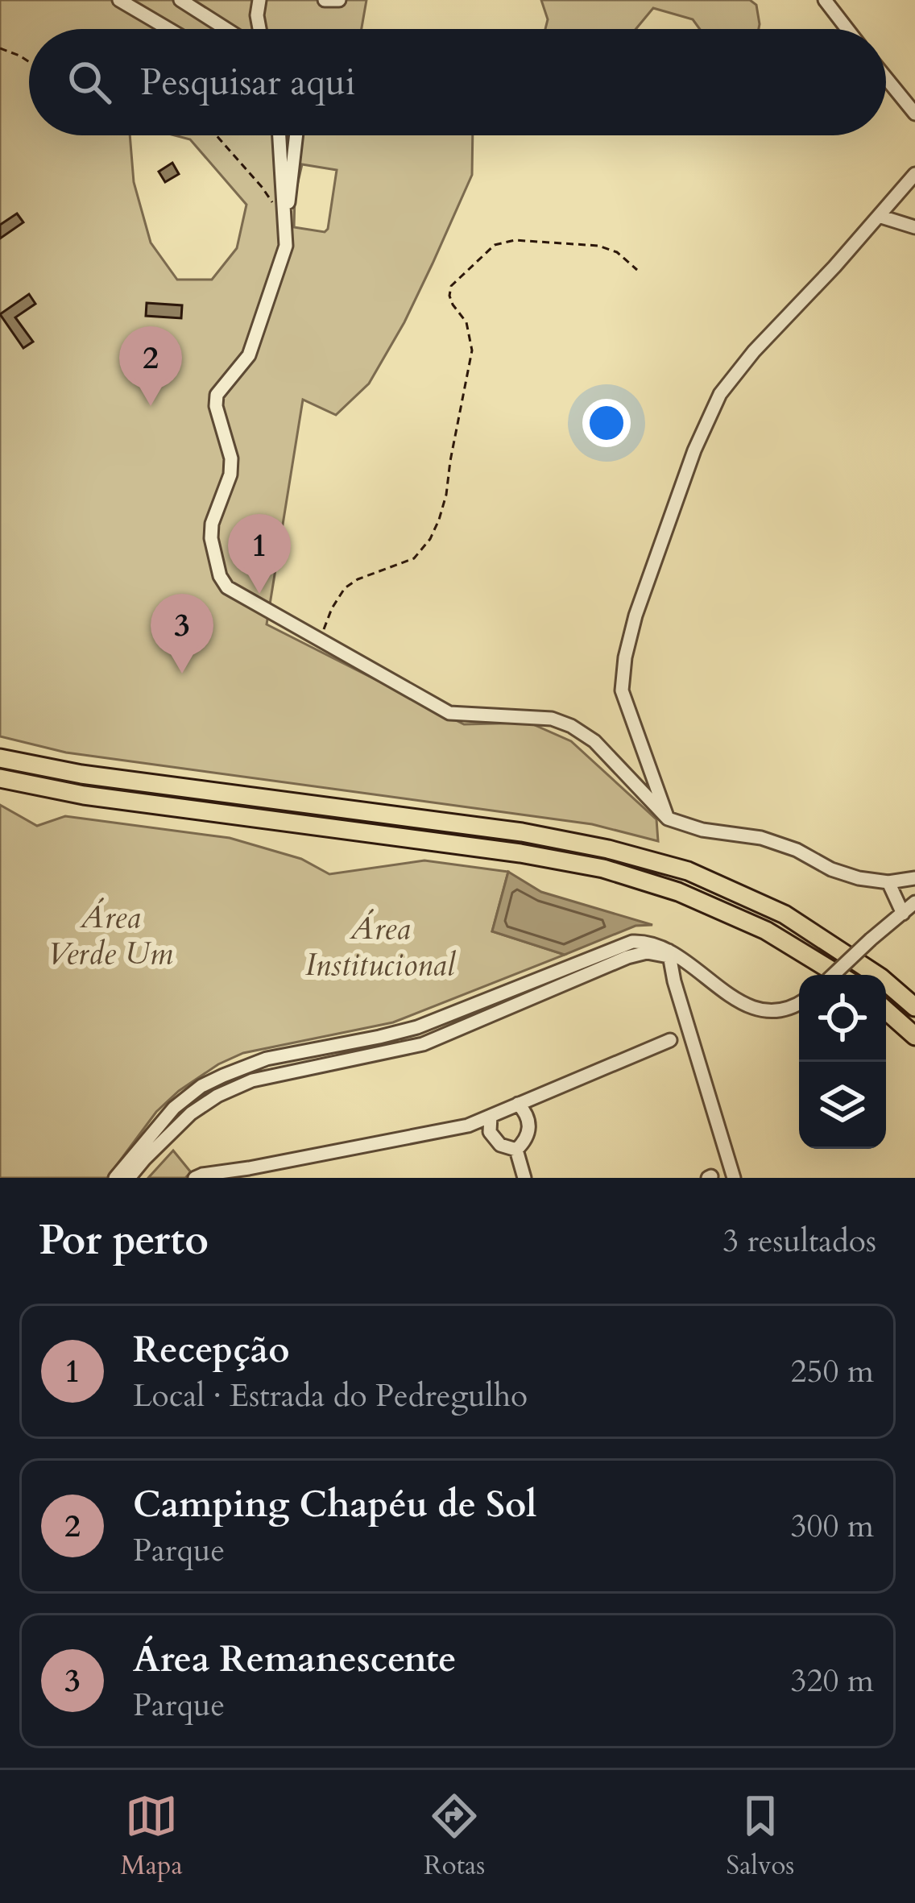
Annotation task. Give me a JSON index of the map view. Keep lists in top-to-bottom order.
{
  "parks": ["Área Verde Um", "Área Institucional"],
  "page": {
    "search": "Pesquisar aqui",
    "pins": ["2", "1", "3"],
    "heading": ["Por perto", "3 resultados"],
    "list": [
      {
        "mark": "1",
        "name": "Recepção",
        "note": "Local · Estrada do Pedregulho",
        "value": "250 m"
      },
      {
        "mark": "2",
        "name": "Camping Chapéu de Sol",
        "note": "Parque",
        "value": "300 m"
      },
      {
        "mark": "3",
        "name": "Área Remanescente",
        "note": "Parque",
        "value": "320 m"
      }
    ],
    "nav": ["Mapa", "Rotas", "Salvos"]
  }
}
